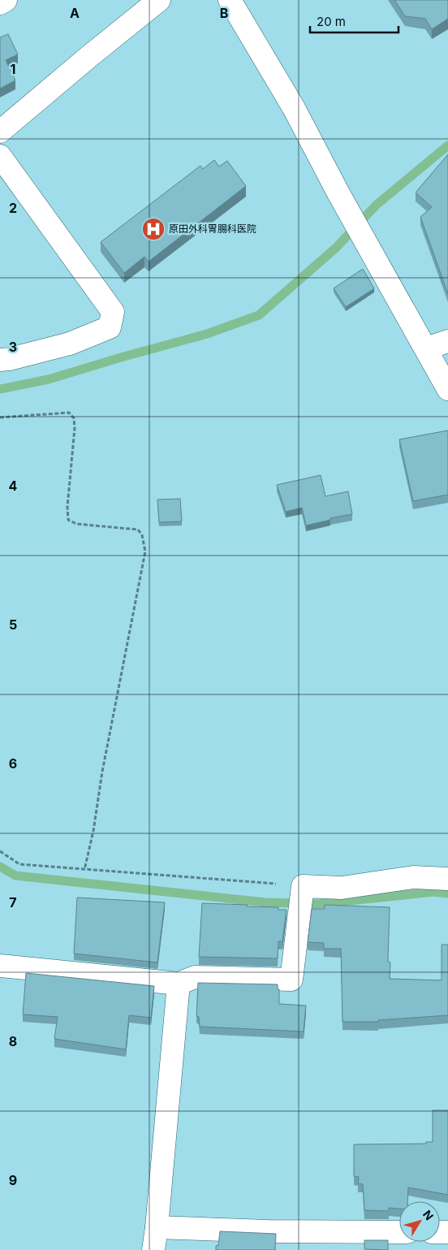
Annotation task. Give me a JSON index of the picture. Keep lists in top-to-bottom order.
{
  "places": {
    "hospital": ["原田外科胃腸科医院"]
  },
  "scale_bar": "20 m",
  "north": "top right",
  "grid": {
    "columns": ["A", "B"],
    "rows": [
      "1",
      "2",
      "3",
      "4",
      "5",
      "6",
      "7",
      "8",
      "9"
    ]
  }
}
